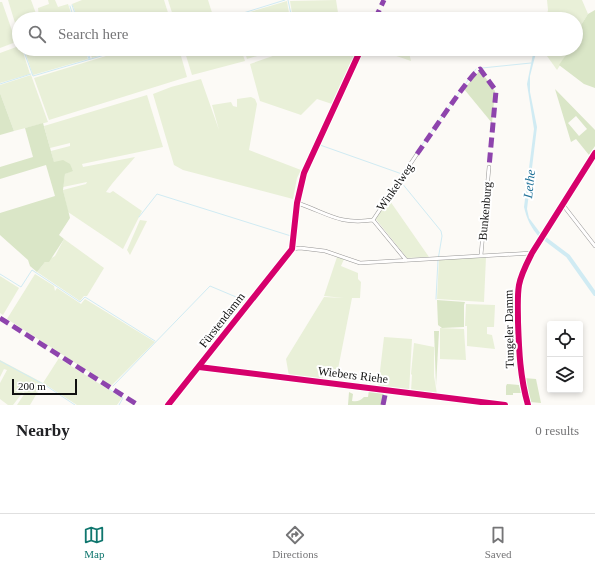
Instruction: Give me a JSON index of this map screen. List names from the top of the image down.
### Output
{
  "streets": {
    "street": [
      "Winkelweg",
      "Bunkenburg",
      "Fürstendamm",
      "Tungeler Damm",
      "Wiebers Riehe"
    ]
  },
  "crossings": [
    ["Winkelweg", "Fürstendamm"],
    ["Bunkenburg", "Fürstendamm"],
    ["Fürstendamm", "Tungeler Damm"],
    ["Fürstendamm", "Wiebers Riehe"]
  ],
  "water": ["Lethe"],
  "scale_bar": "200 m",
  "page": {
    "search": "Search here",
    "scale": "200 m",
    "heading": ["Nearby", "0 results"],
    "nav": ["Map", "Directions", "Saved"]
  }
}
